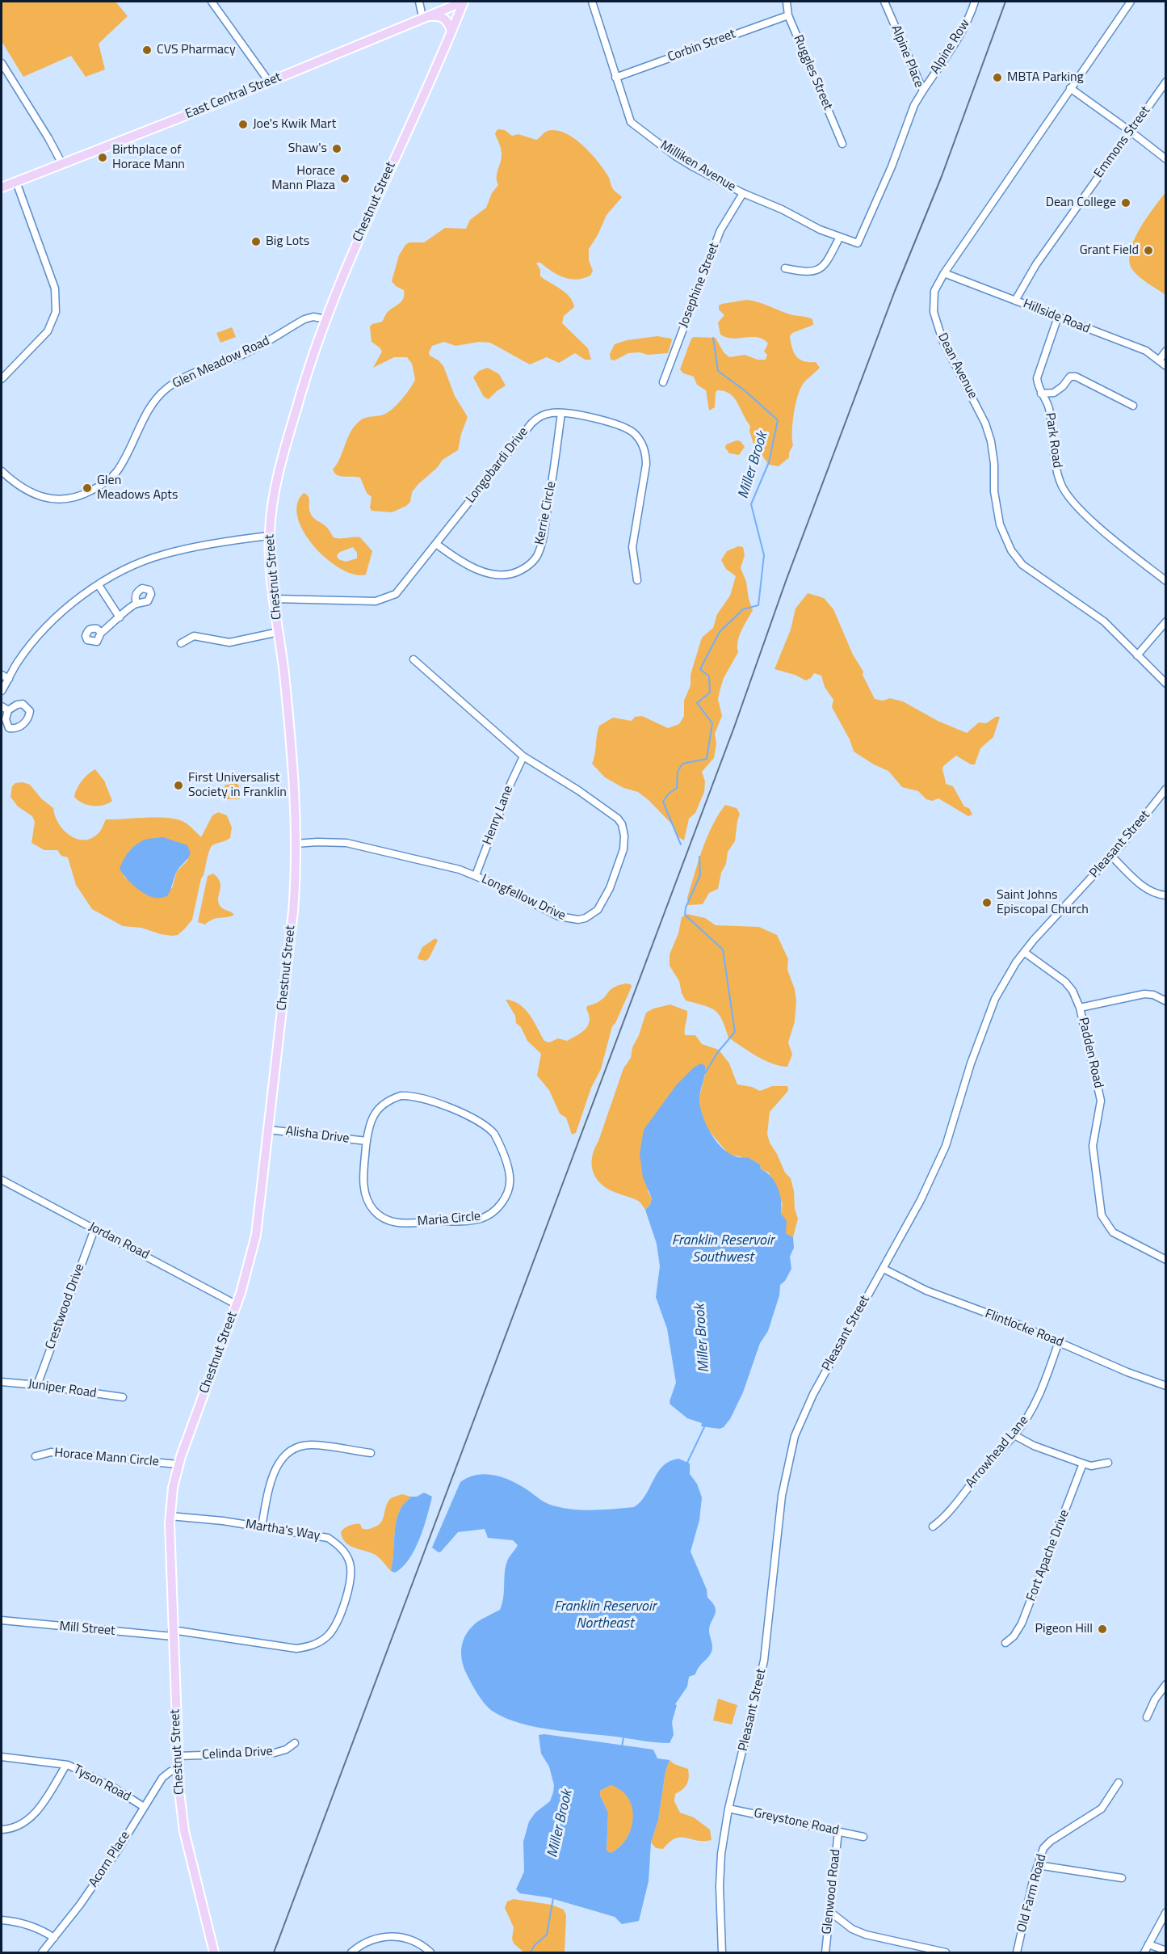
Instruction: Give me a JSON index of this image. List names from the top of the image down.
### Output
{
  "streets": {
    "main road": ["East Central Street", "Chestnut Street"],
    "street": [
      "Corbin Street",
      "Alpine Row",
      "Alpine Place",
      "Ruggles Street",
      "Emmons Street",
      "Milliken Avenue",
      "Josephine Street",
      "Hillside Road",
      "Glen Meadow Road",
      "Dean Avenue",
      "Park Road",
      "Longobardi Drive",
      "Kerrie Circle",
      "Henry Lane",
      "Pleasant Street",
      "Longfellow Drive",
      "Padden Road",
      "Alisha Drive",
      "Maria Circle",
      "Jordan Road",
      "Crestwood Drive",
      "Flintlocke Road",
      "Juniper Road",
      "Arrowhead Lane",
      "Horace Mann Circle",
      "Martha's Way",
      "Fort Apache Drive",
      "Mill Street",
      "Celinda Drive",
      "Tyson Road",
      "Greystone Road",
      "Acorn Place",
      "Glenwood Road",
      "Old Farm Road"
    ]
  },
  "crossings": [
    ["Corbin Street", "Ruggles Street"],
    ["Corbin Street", "Milliken Avenue"],
    ["Alpine Row", "Alpine Place"],
    ["Alpine Place", "Milliken Avenue"],
    ["East Central Street", "Chestnut Street"],
    ["Emmons Street", "Hillside Road"],
    ["Milliken Avenue", "Josephine Street"],
    ["Chestnut Street", "Glen Meadow Road"],
    ["Chestnut Street", "Longobardi Drive"],
    ["Chestnut Street", "Longfellow Drive"],
    ["Chestnut Street", "Alisha Drive"],
    ["Chestnut Street", "Jordan Road"],
    ["Chestnut Street", "Horace Mann Circle"],
    ["Chestnut Street", "Martha's Way"],
    ["Chestnut Street", "Mill Street"],
    ["Chestnut Street", "Celinda Drive"],
    ["Chestnut Street", "Acorn Place"],
    ["Hillside Road", "Dean Avenue"],
    ["Hillside Road", "Park Road"],
    ["Longobardi Drive", "Kerrie Circle"],
    ["Henry Lane", "Longfellow Drive"],
    ["Pleasant Street", "Padden Road"],
    ["Pleasant Street", "Flintlocke Road"],
    ["Pleasant Street", "Greystone Road"],
    ["Alisha Drive", "Maria Circle"],
    ["Jordan Road", "Crestwood Drive"],
    ["Crestwood Drive", "Juniper Road"],
    ["Flintlocke Road", "Arrowhead Lane"],
    ["Martha's Way", "Mill Street"],
    ["Tyson Road", "Acorn Place"],
    ["Greystone Road", "Glenwood Road"]
  ],
  "water": ["Miller Brook", "Franklin Reservoir Southwest", "Franklin Reservoir Northeast"],
  "places": [
    "CVS Pharmacy",
    "MBTA Parking",
    "Joe's Kwik Mart",
    "Shaw's",
    "Birthplace of Horace Mann",
    "Horace Mann Plaza",
    "Dean College",
    "Big Lots",
    "Grant Field",
    "Glen Meadows Apts",
    "First Universalist Society in Franklin",
    "Saint Johns Episcopal Church",
    "Pigeon Hill"
  ]
}
